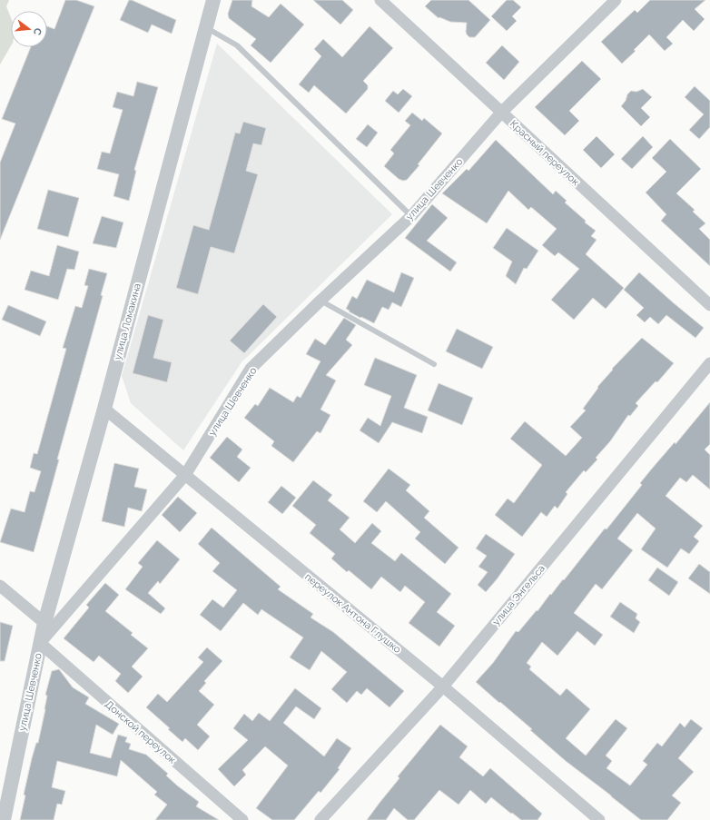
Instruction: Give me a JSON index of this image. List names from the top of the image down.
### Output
{
  "streets": {
    "street": [
      "Красный переулок",
      "улица Шевченко",
      "улица Ломакина",
      "улица Энгельса",
      "переулок Антона Глушко",
      "Донской переулок"
    ]
  },
  "crossings": [
    ["Красный переулок", "улица Шевченко"],
    ["улица Шевченко", "улица Ломакина"],
    ["улица Шевченко", "переулок Антона Глушко"],
    ["улица Шевченко", "Донской переулок"],
    ["улица Ломакина", "переулок Антона Глушко"],
    ["улица Ломакина", "Донской переулок"],
    ["улица Энгельса", "переулок Антона Глушко"]
  ],
  "north": "right"
}
